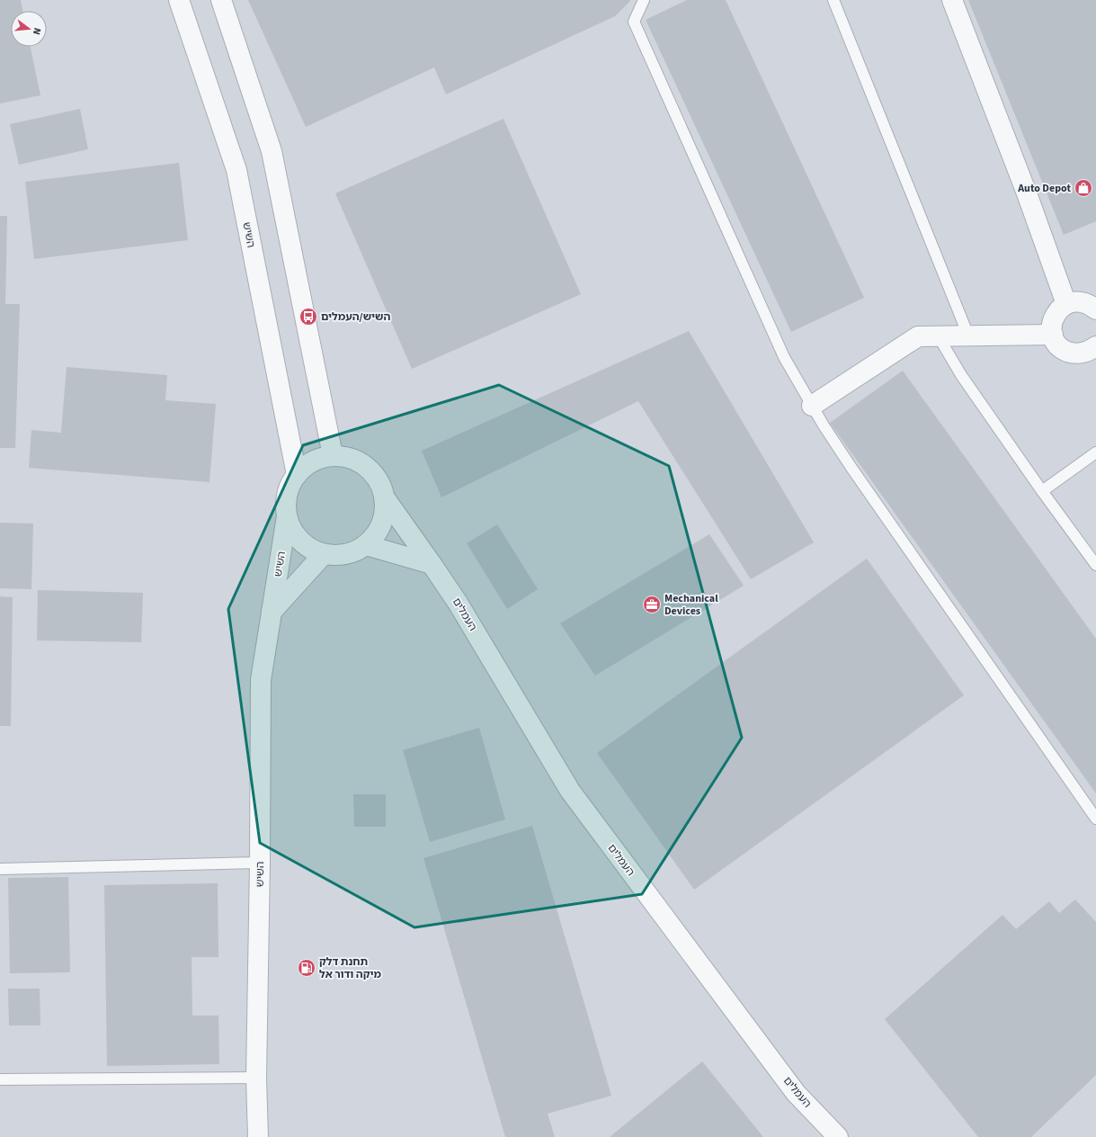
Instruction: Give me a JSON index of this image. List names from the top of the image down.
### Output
{
  "streets": {
    "street": ["השיש", "העמלים"]
  },
  "crossings": [
    ["השיש", "העמלים"]
  ],
  "places": {
    "shop": ["Auto Depot"],
    "bus stop": ["השיש/העמלים"],
    "office": ["Mechanical Devices"],
    "fuel station": ["תחנת דלק מיקה ודור אל"]
  },
  "north": "right"
}
